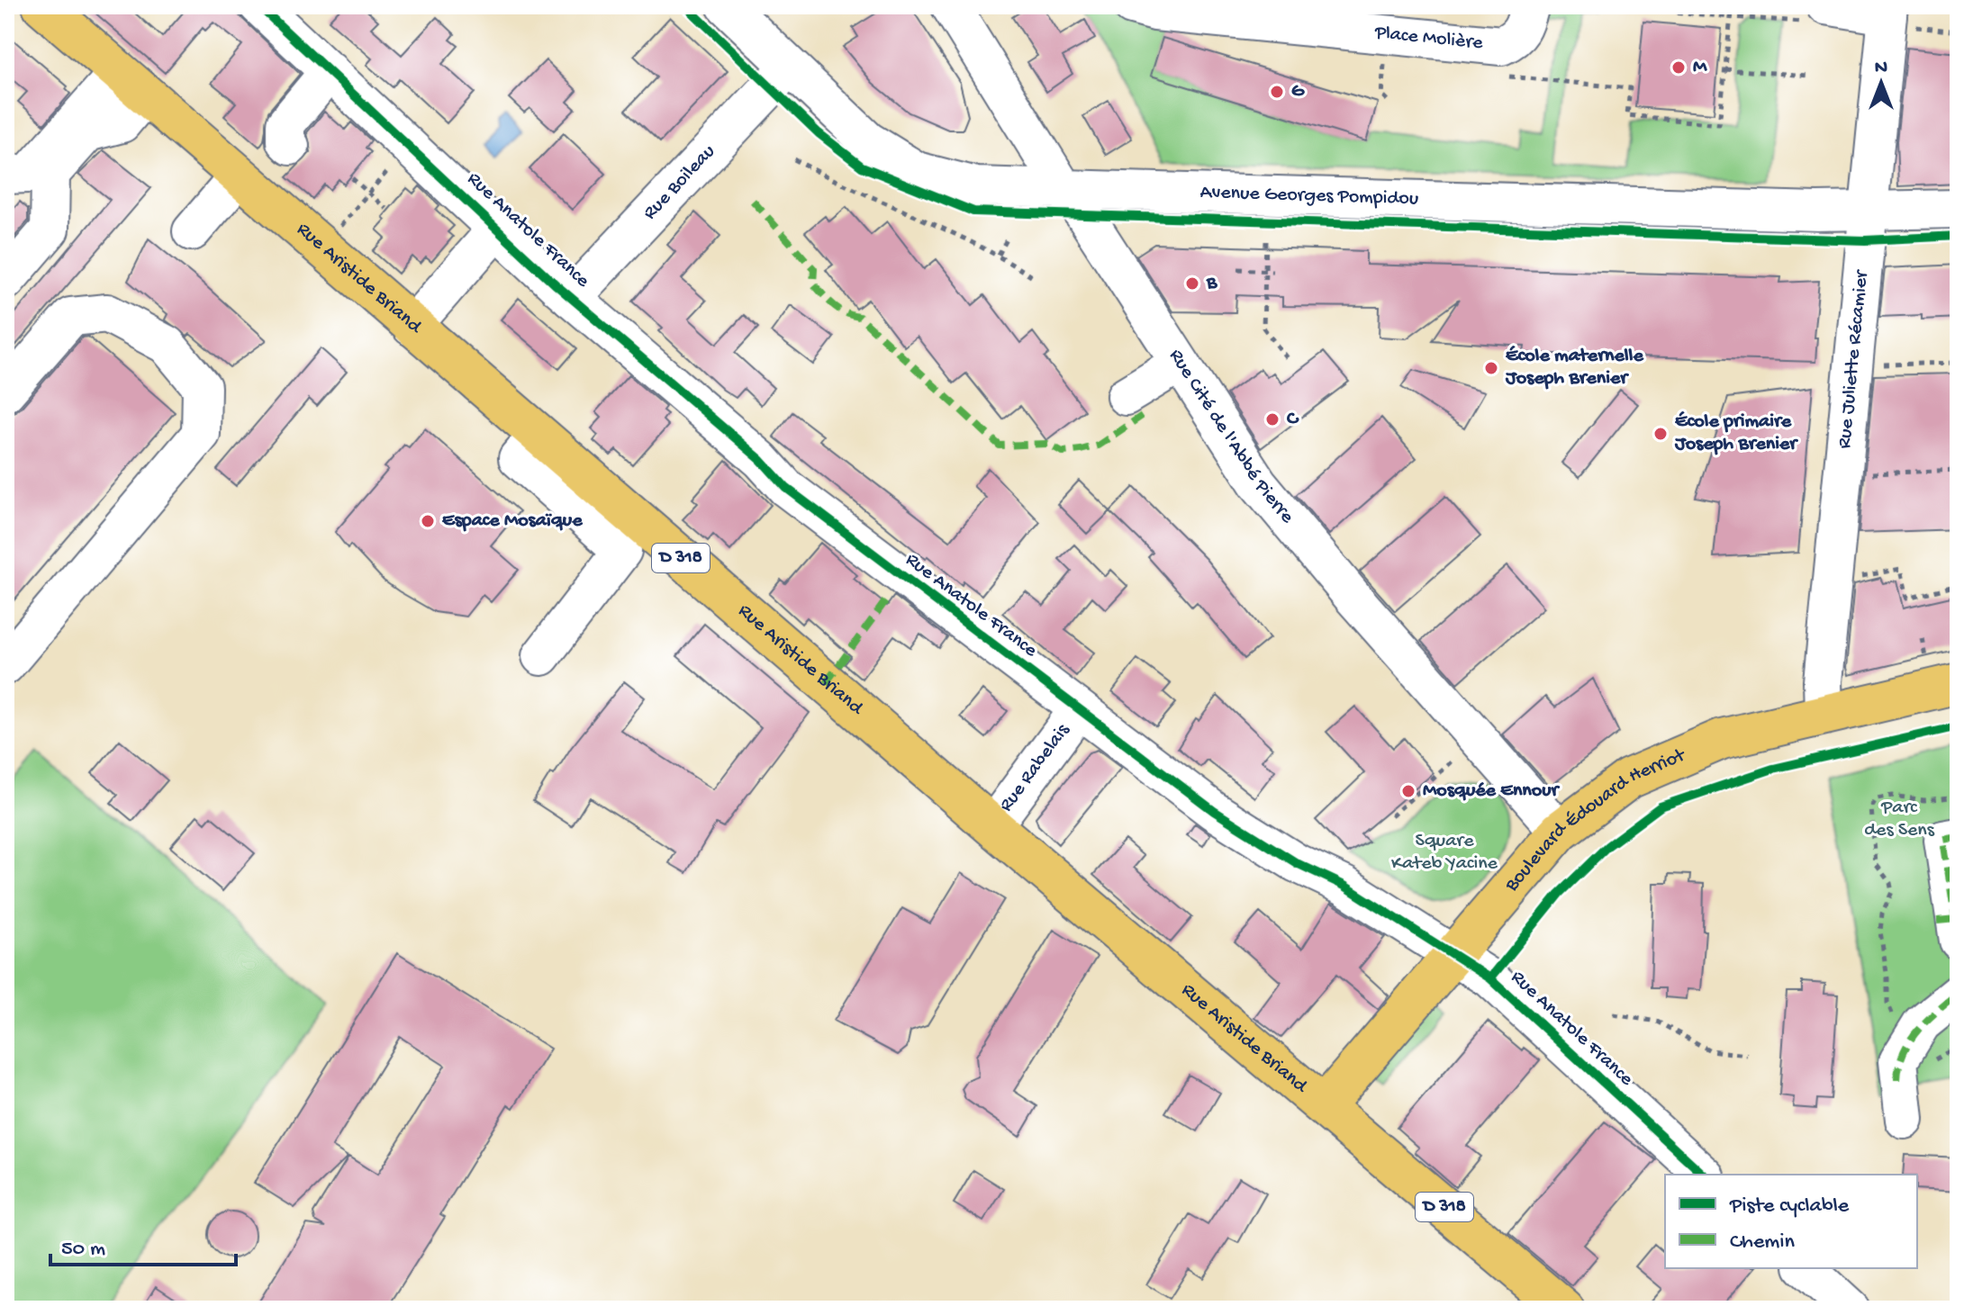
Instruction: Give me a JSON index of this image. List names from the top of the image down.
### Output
{
  "streets": {
    "main road": ["Rue Aristide Briand", "D 318", "Boulevard Édouard Herriot"],
    "street": [
      "Place Molière",
      "Rue Boileau",
      "Avenue Georges Pompidou",
      "Rue Anatole France",
      "Rue Juliette Récamier",
      "Rue Cité de l'Abbé Pierre",
      "Rue Rabelais"
    ]
  },
  "crossings": [
    ["Rue Boileau", "Avenue Georges Pompidou"],
    ["Rue Boileau", "Rue Anatole France"],
    ["Avenue Georges Pompidou", "Rue Juliette Récamier"],
    ["Avenue Georges Pompidou", "Rue Cité de l'Abbé Pierre"],
    ["Rue Anatole France", "Rue Rabelais"],
    ["Rue Anatole France", "Boulevard Édouard Herriot"],
    ["Rue Aristide Briand", "Rue Rabelais"],
    ["Rue Aristide Briand", "Boulevard Édouard Herriot"],
    ["Rue Juliette Récamier", "Boulevard Édouard Herriot"],
    ["Rue Cité de l'Abbé Pierre", "Boulevard Édouard Herriot"]
  ],
  "parks": ["Parc des Sens", "Square Kateb Yacine"],
  "places": [
    "M",
    "G",
    "B",
    "École maternelle Joseph Brenier",
    "C",
    "École primaire Joseph Brenier",
    "Espace Mosaïque",
    "Mosquée Ennour"
  ],
  "legend": ["Piste cyclable", "Chemin"],
  "scale_bar": "50 m",
  "north": "top"
}
